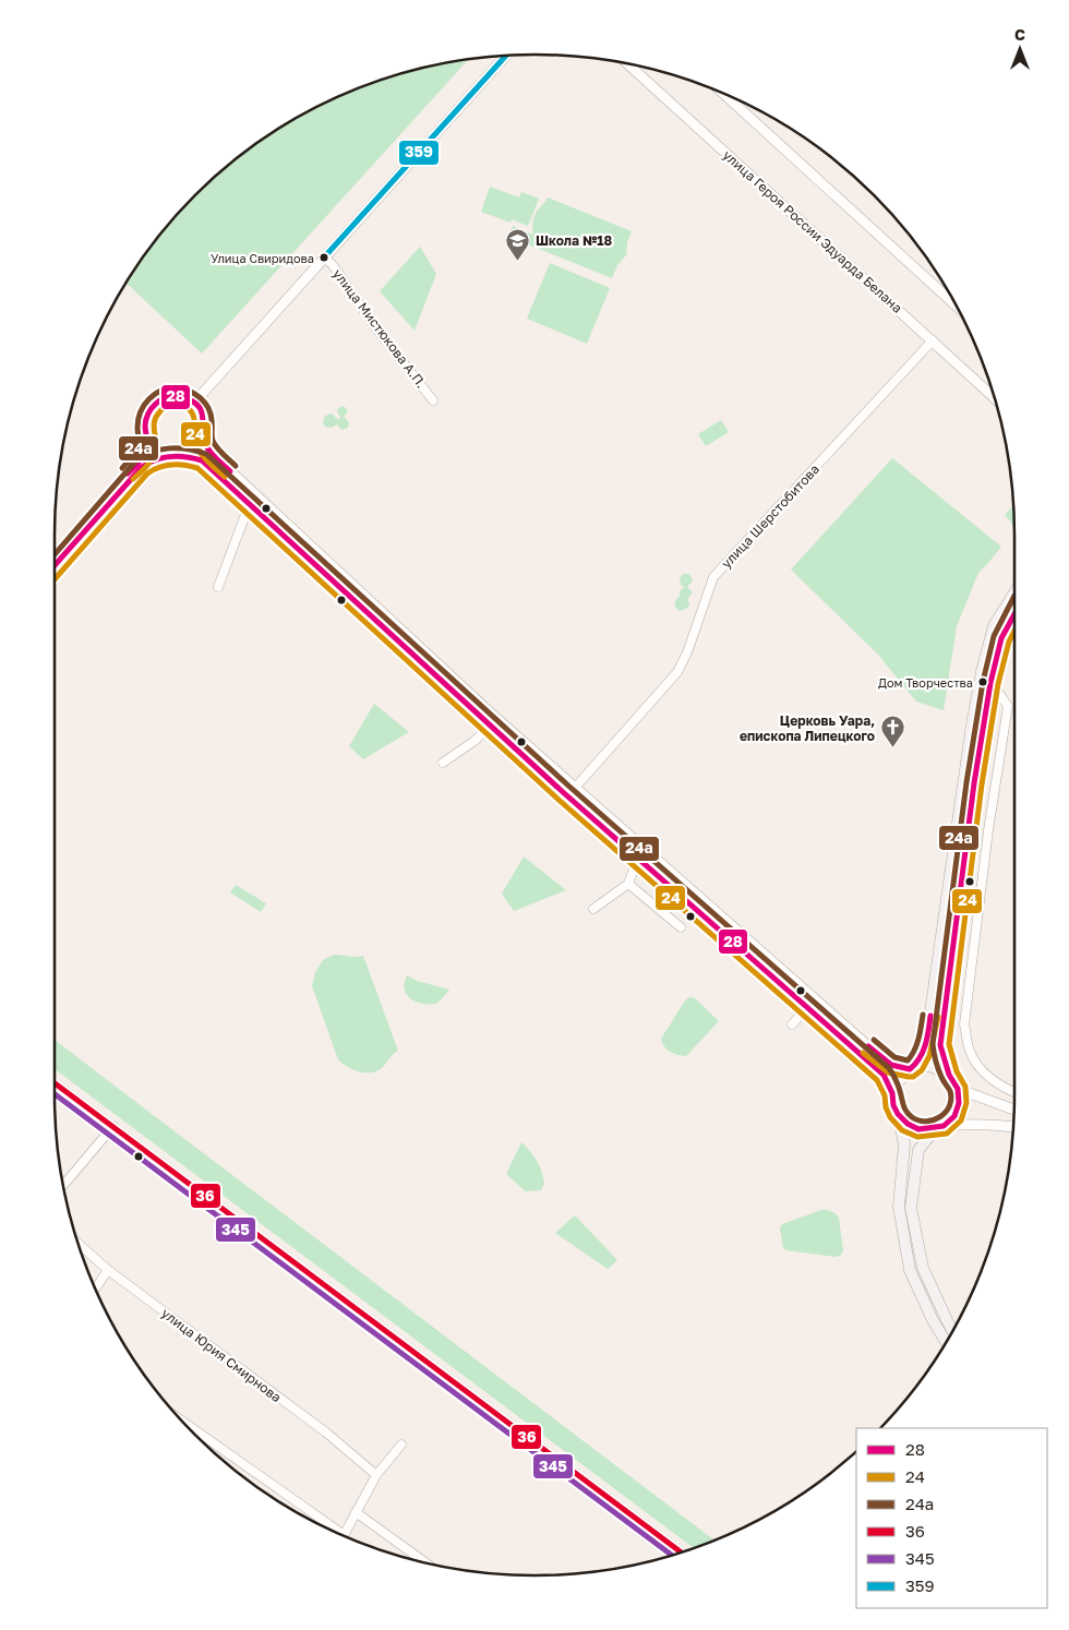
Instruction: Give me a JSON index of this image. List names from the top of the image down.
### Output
{
  "streets": {
    "street": [
      "улица Героя России Эдуарда Белана",
      "улица Мистюкова А.П.",
      "улица Шерстобитова",
      "улица Юрия Смирнова"
    ]
  },
  "crossings": [
    ["улица Героя России Эдуарда Белана", "улица Шерстобитова"]
  ],
  "places": {
    "other": ["Улица Свиридова", "Дом Творчества"],
    "school or university": ["Школа №18"],
    "church": ["Церковь Уара, епископа Липецкого"]
  },
  "lines": [
    "transit line 359",
    "transit line 24a",
    "transit line 28",
    "transit line 24",
    "transit line 36",
    "transit line 345"
  ],
  "legend": [
    "28",
    "24",
    "24a",
    "36",
    "345",
    "359"
  ],
  "north": "top"
}
